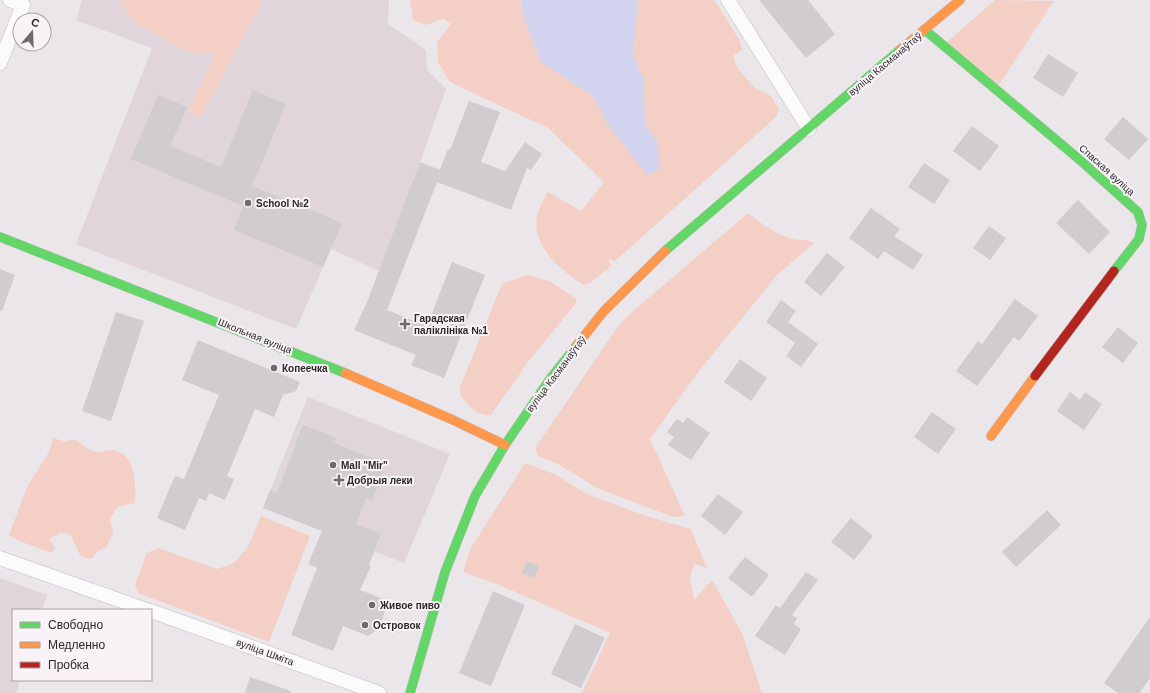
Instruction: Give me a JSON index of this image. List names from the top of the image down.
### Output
{
  "streets": {
    "street": [
      "вуліца Касманаўтаў",
      "Спаская вуліца",
      "Школьная вуліца",
      "вуліца Шміта"
    ]
  },
  "crossings": [
    ["вуліца Касманаўтаў", "Спаская вуліца"],
    ["вуліца Касманаўтаў", "Школьная вуліца"]
  ],
  "places": {
    "other": [
      "School №2",
      "Копеечка",
      "Mall \"Mir\"",
      "Живое пиво",
      "Островок"
    ],
    "health": ["Гарадская паліклініка №1", "Добрыя леки"]
  },
  "legend": ["Свободно", "Медленно", "Пробка"],
  "north": "top"
}
